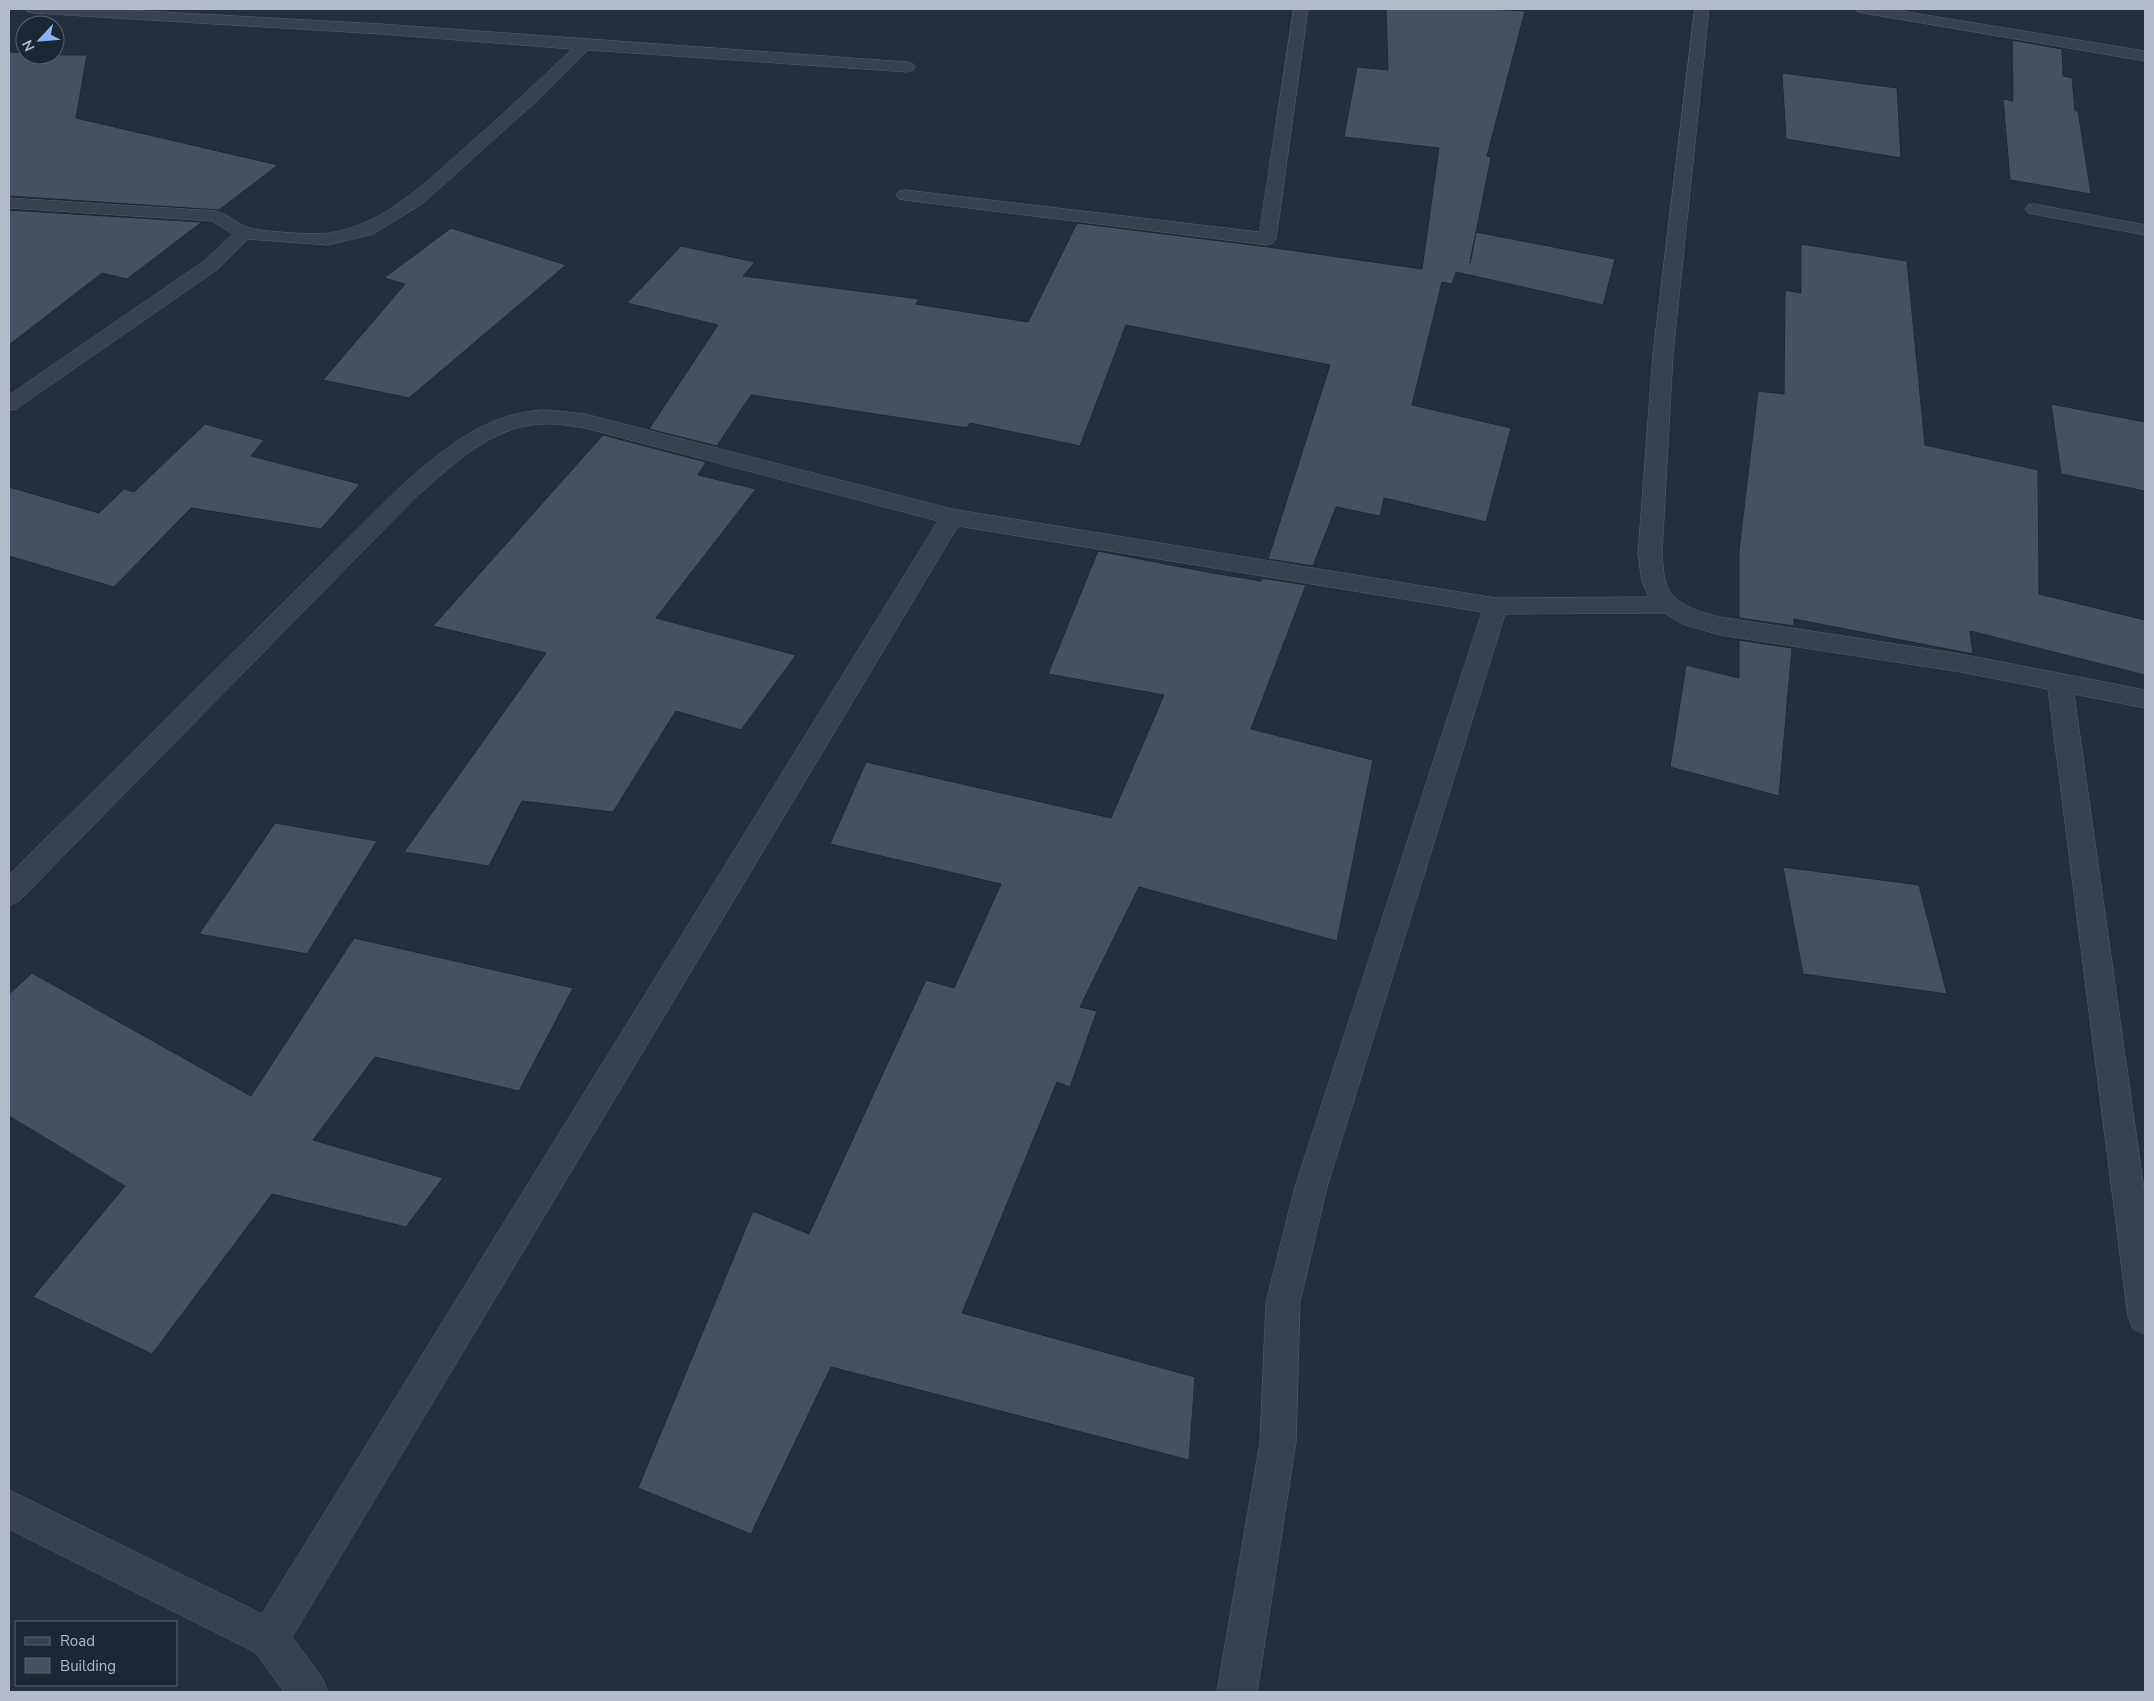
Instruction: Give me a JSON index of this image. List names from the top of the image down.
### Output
{
  "legend": ["Road", "Building"],
  "north": "bottom left"
}
